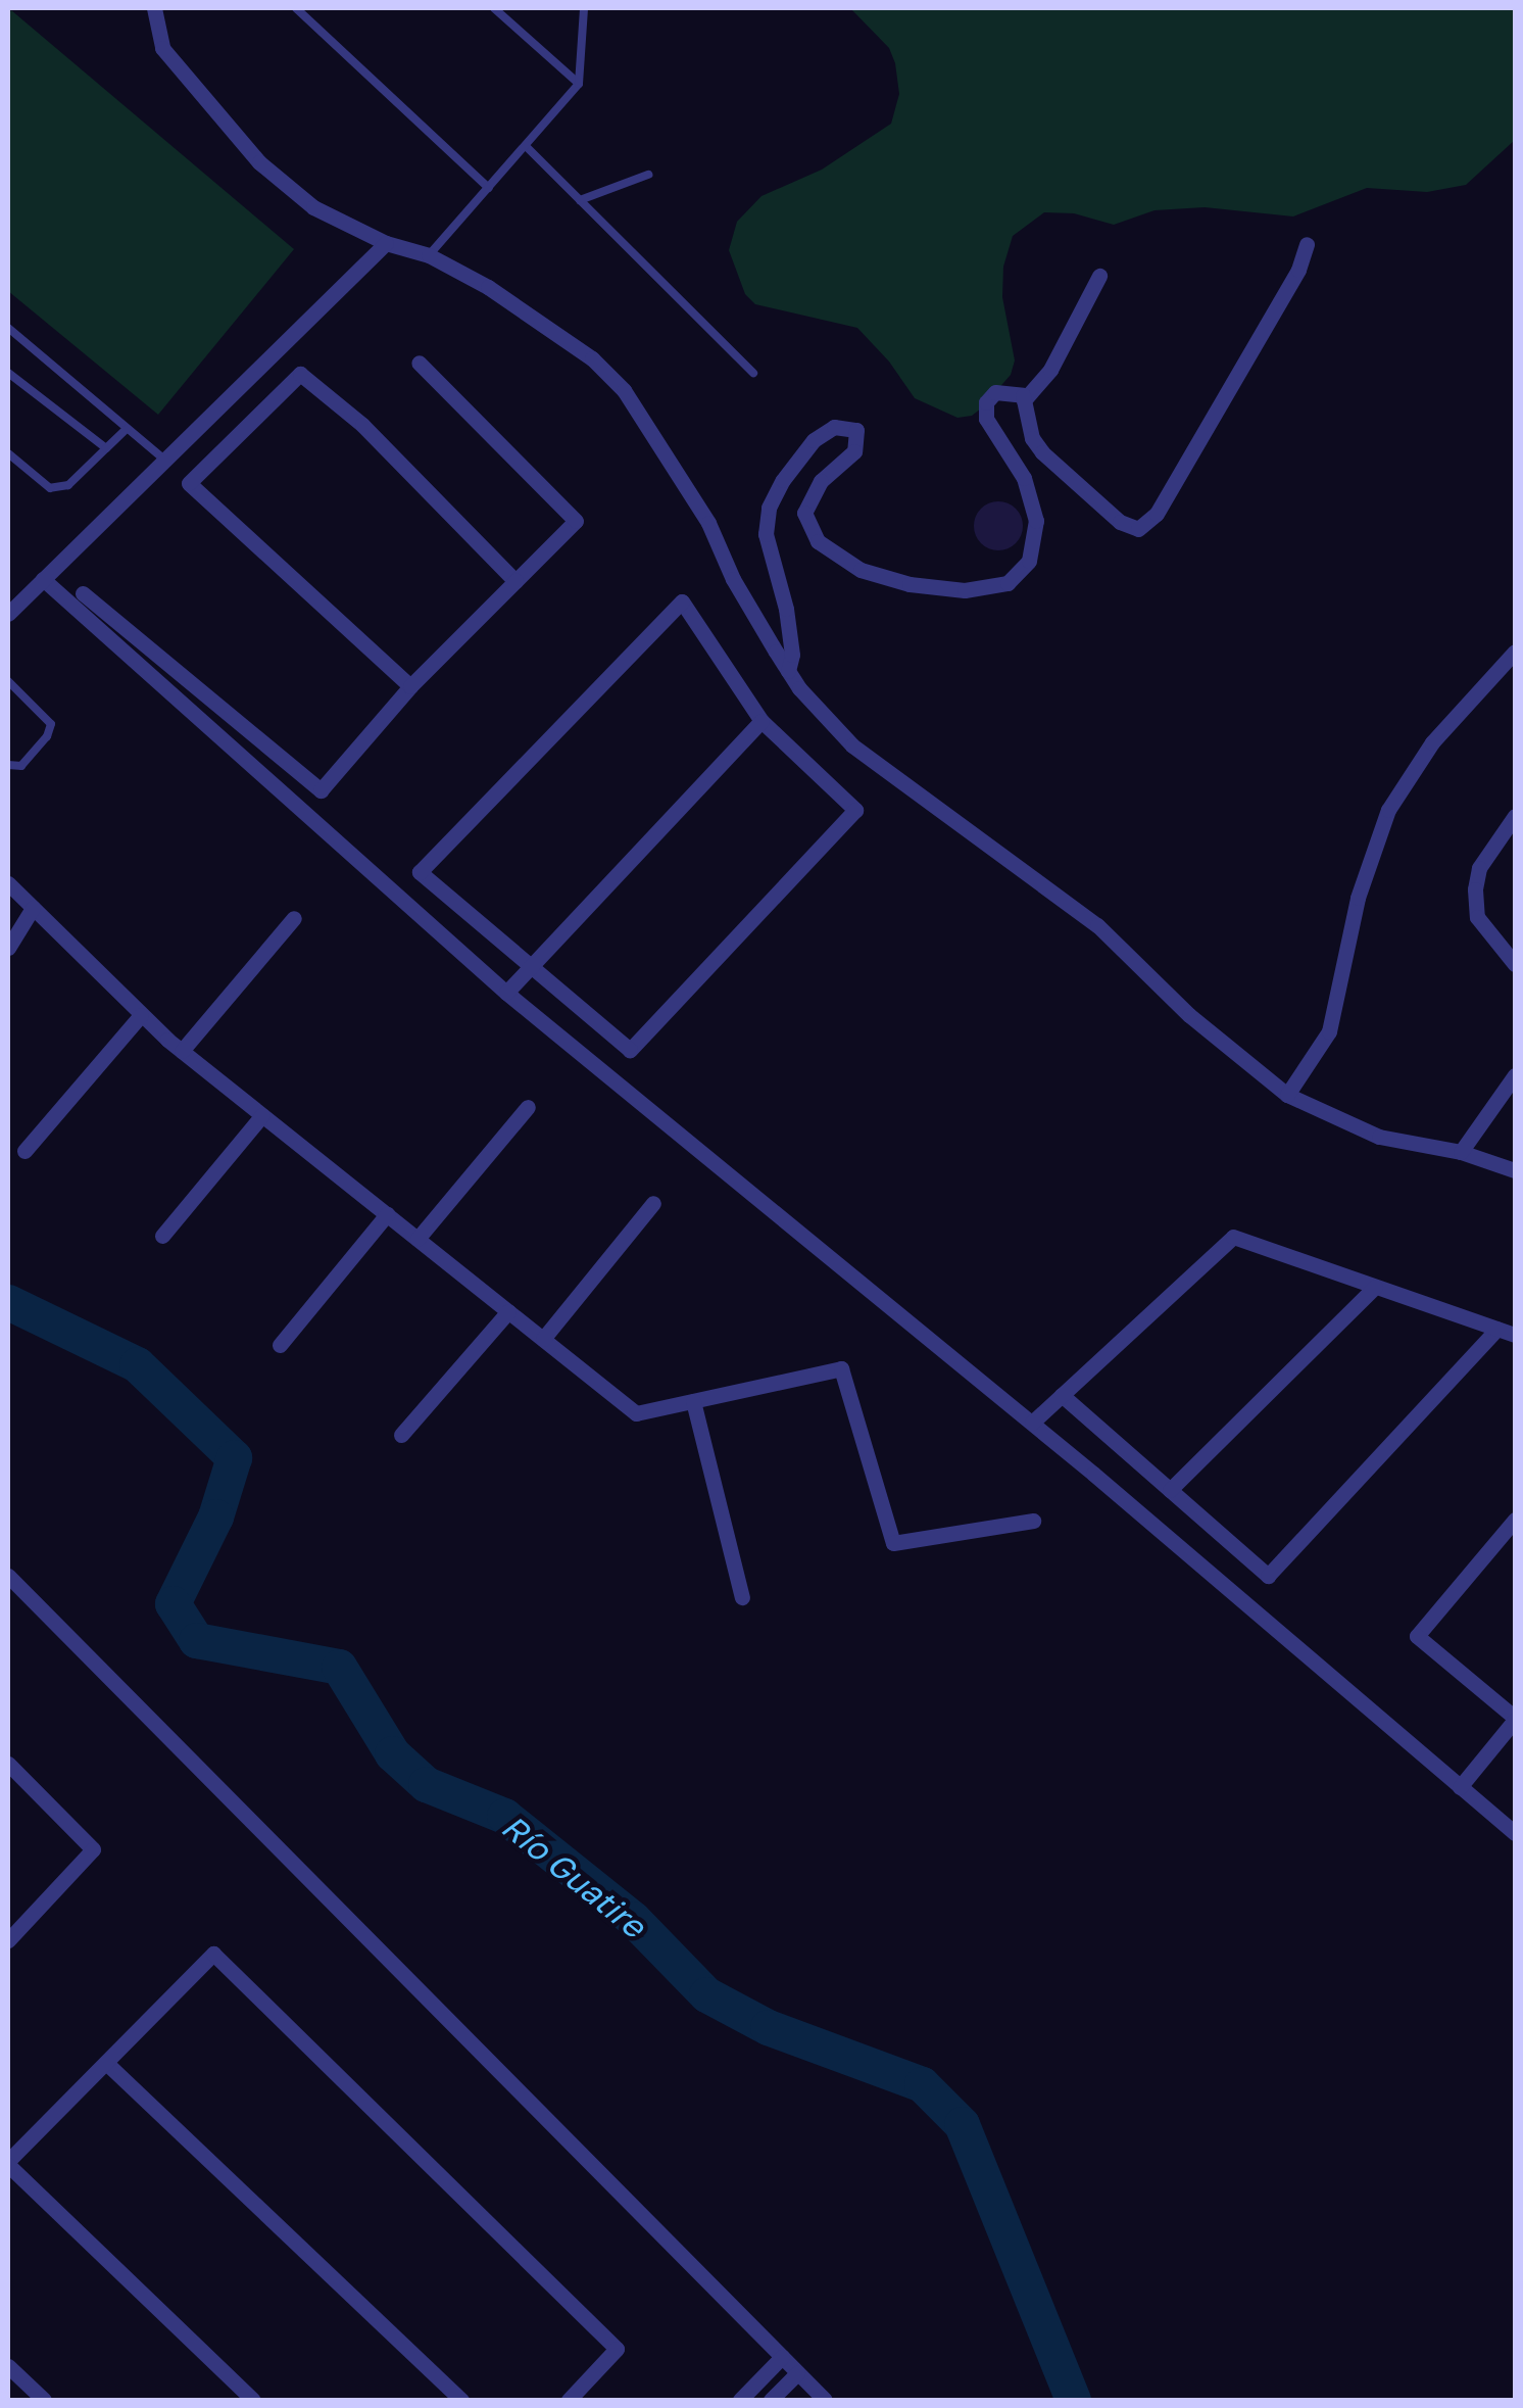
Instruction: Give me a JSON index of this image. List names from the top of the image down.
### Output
{
  "water": ["Río Guatire"]
}
